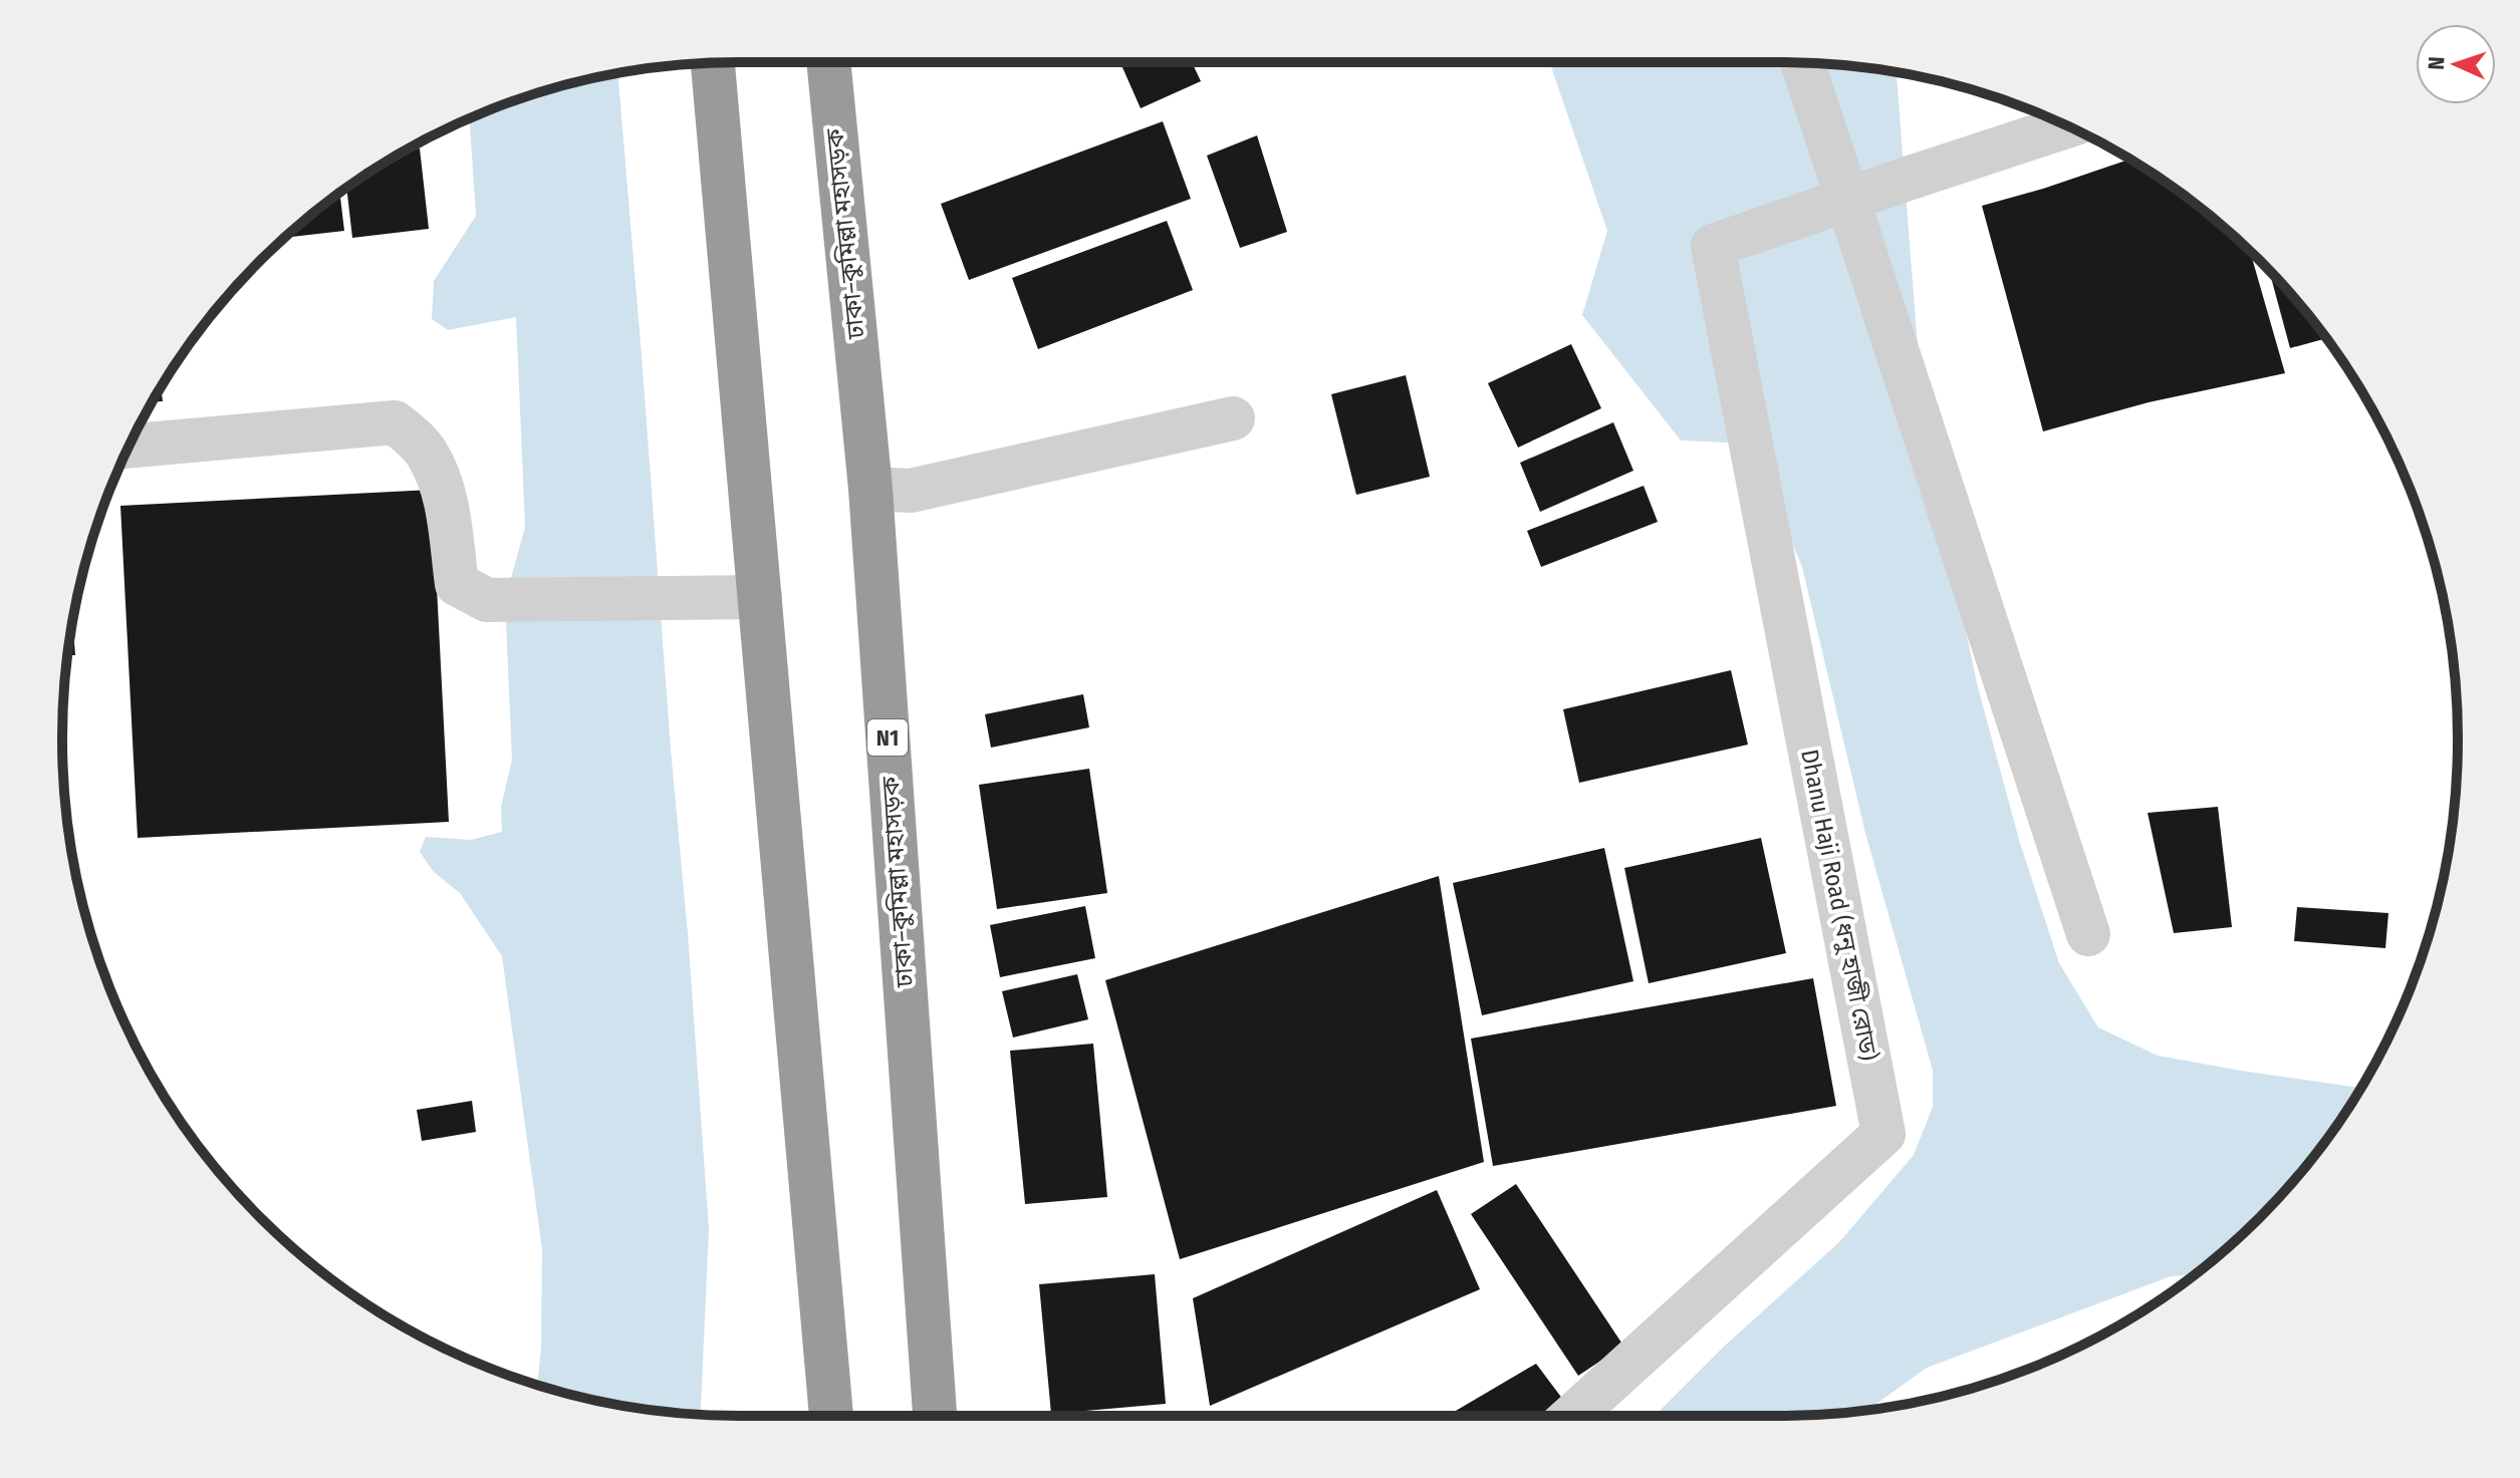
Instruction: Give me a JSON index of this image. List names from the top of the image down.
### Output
{
  "streets": {
    "highway": ["ঢাকা–কুমিল্লা মহাসড়ক", "N1"],
    "street": ["Dhanu Haji Road (ধনু হাজী রোড)"]
  },
  "north": "left"
}
